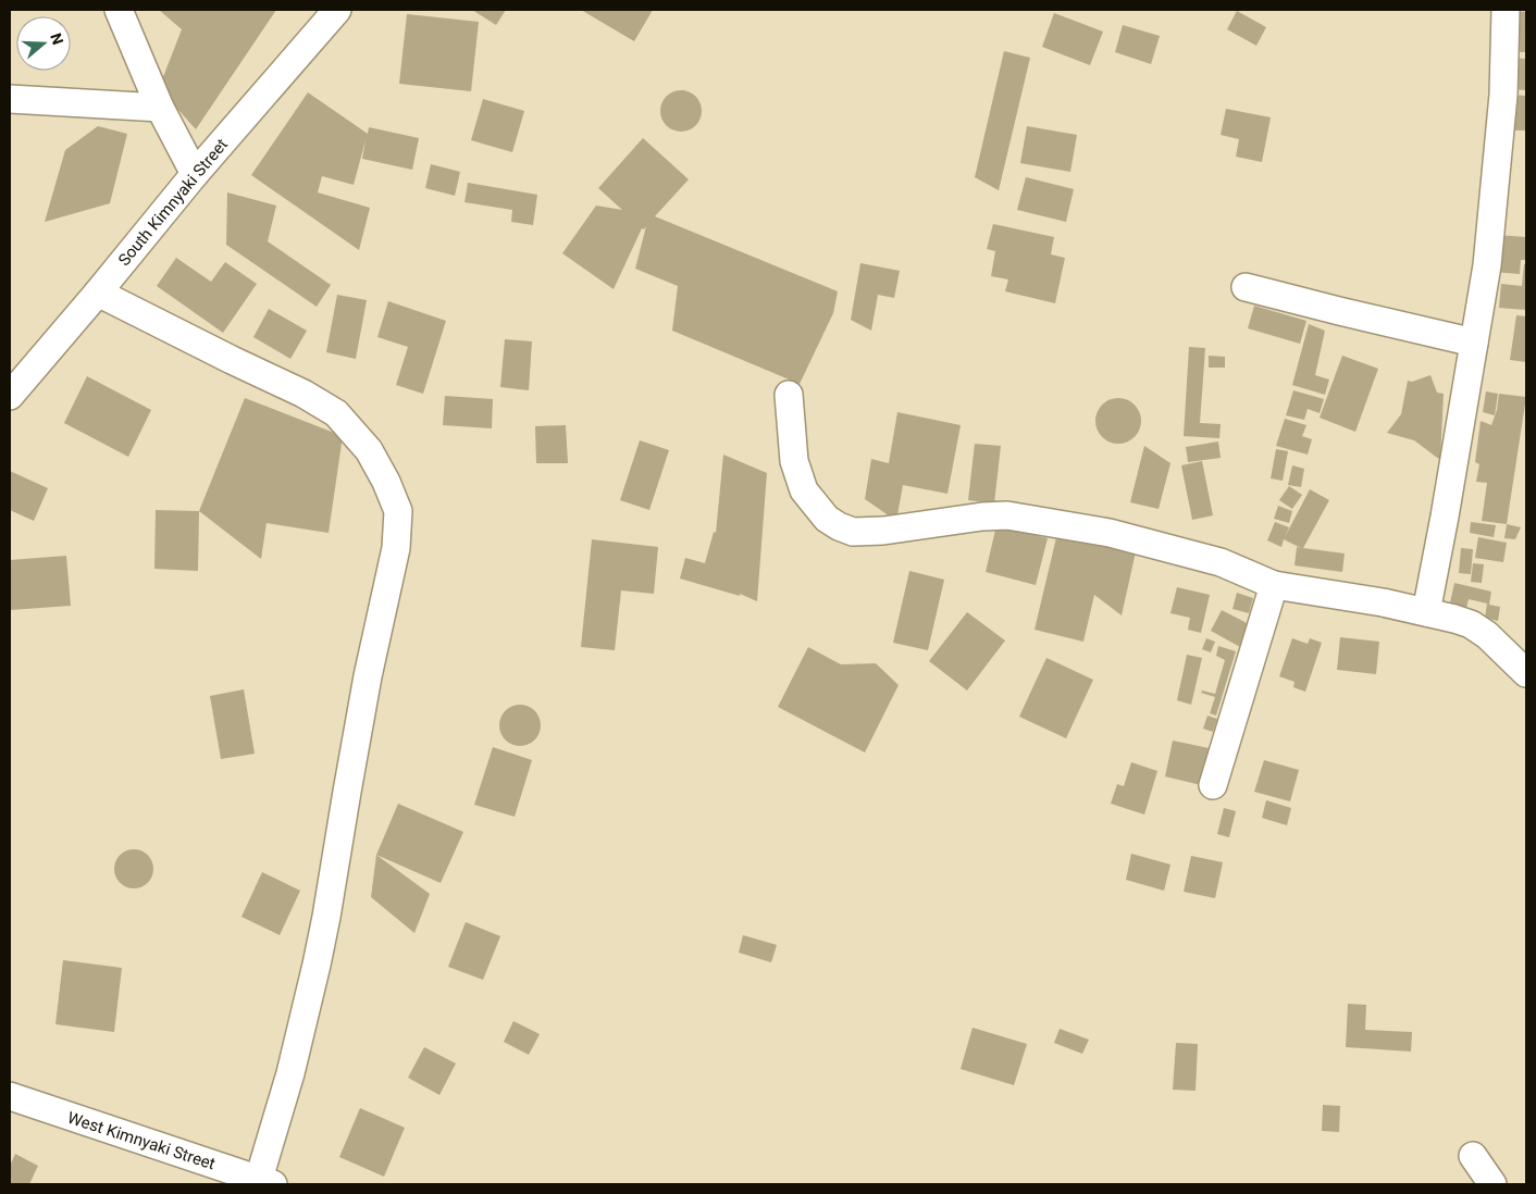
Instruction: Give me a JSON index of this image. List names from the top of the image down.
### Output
{
  "streets": {
    "street": ["South Kimnyaki Street", "West Kimnyaki Street"]
  },
  "north": "right"
}
